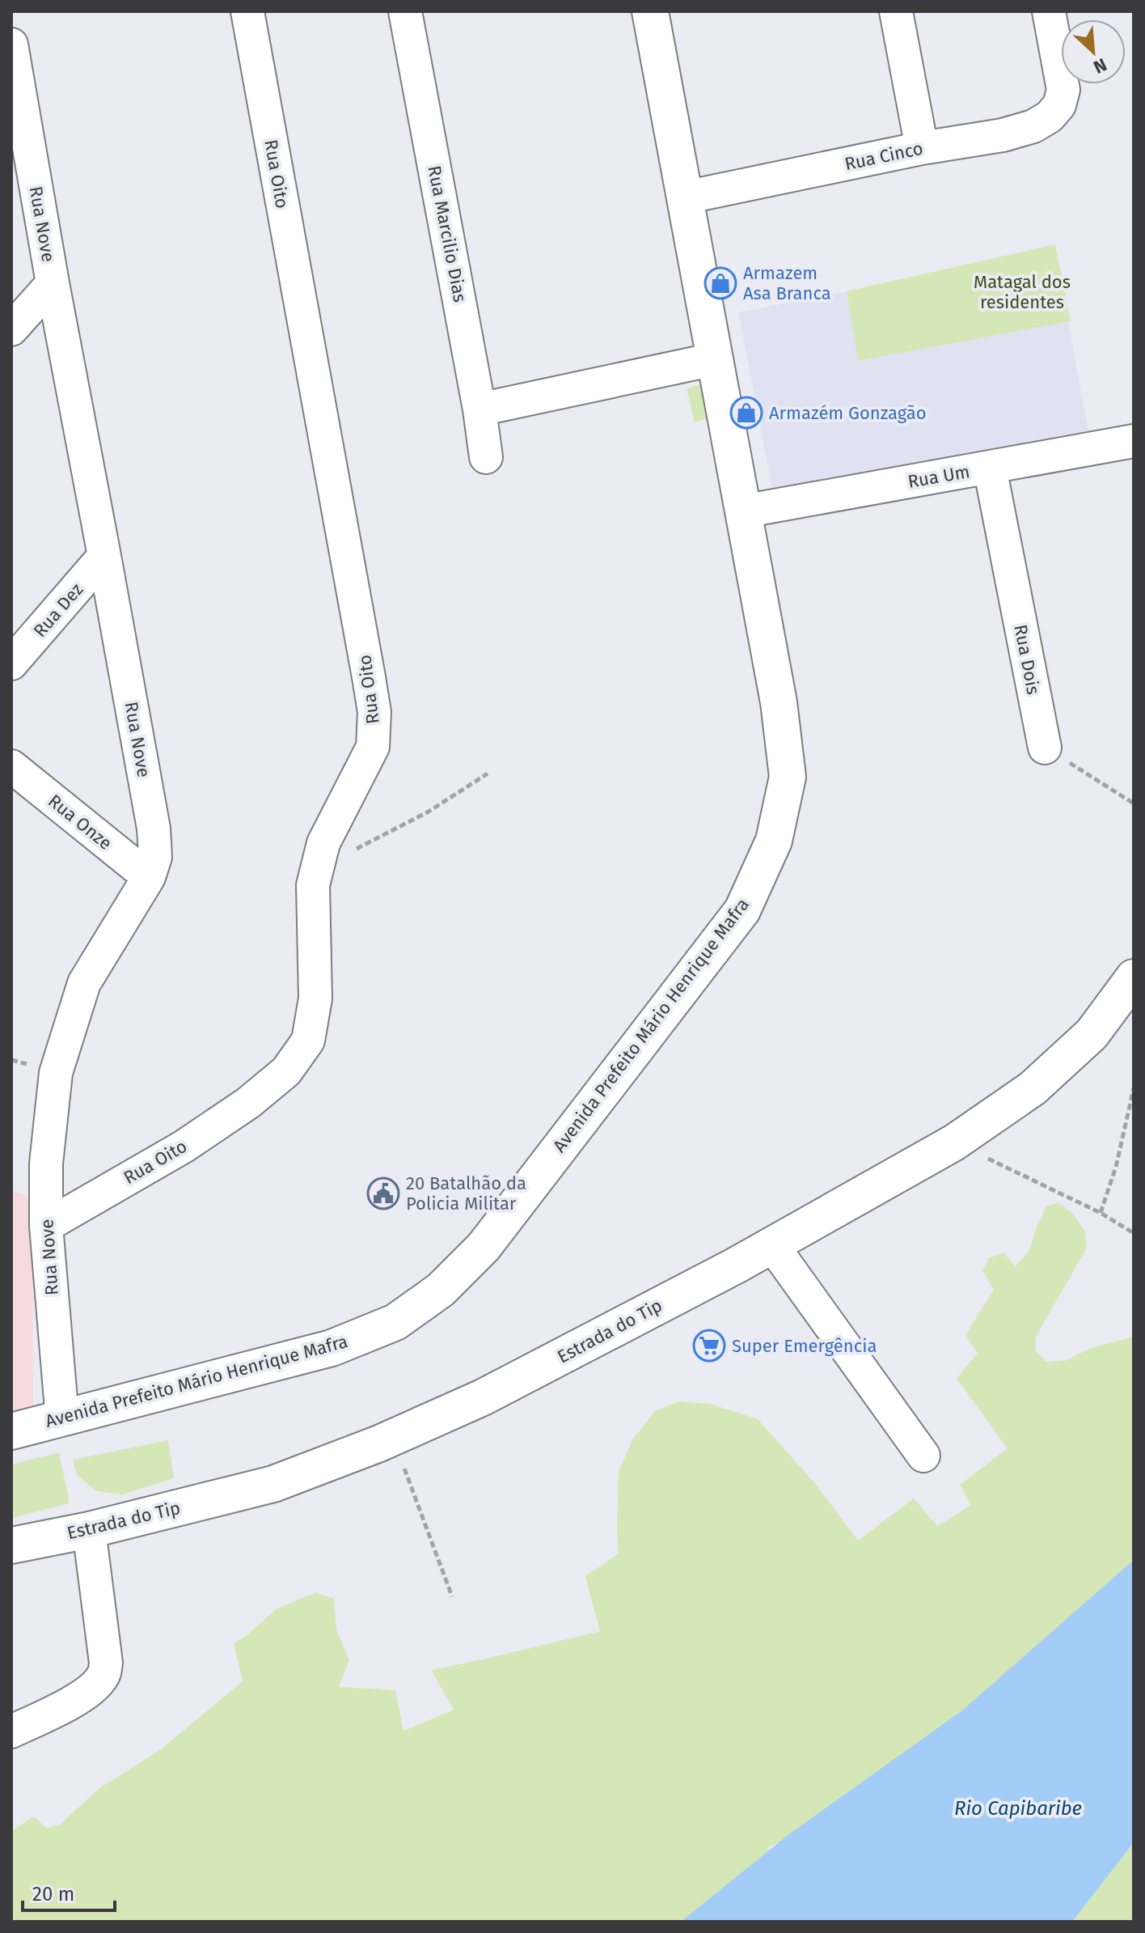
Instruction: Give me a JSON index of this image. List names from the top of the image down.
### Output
{
  "streets": {
    "street": [
      "Rua Cinco",
      "Rua Oito",
      "Rua Nove",
      "Rua Marcilio Dias",
      "Rua Um",
      "Rua Dez",
      "Rua Dois",
      "Rua Onze",
      "Avenida Prefeito Mário Henrique Mafra",
      "Estrada do Tip"
    ]
  },
  "crossings": [
    ["Rua Cinco", "Avenida Prefeito Mário Henrique Mafra"],
    ["Rua Oito", "Rua Nove"],
    ["Rua Nove", "Rua Dez"],
    ["Rua Nove", "Rua Onze"],
    ["Rua Nove", "Avenida Prefeito Mário Henrique Mafra"],
    ["Rua Um", "Rua Dois"],
    ["Rua Um", "Avenida Prefeito Mário Henrique Mafra"]
  ],
  "water": ["Rio Capibaribe"],
  "parks": ["Matagal dos residentes"],
  "places": {
    "shop": ["Armazem Asa Branca", "Armazém Gonzagão"],
    "public building": ["20 Batalhão da Policia Militar"],
    "supermarket": ["Super Emergência"]
  },
  "scale_bar": "20 m",
  "north": "bottom right"
}
